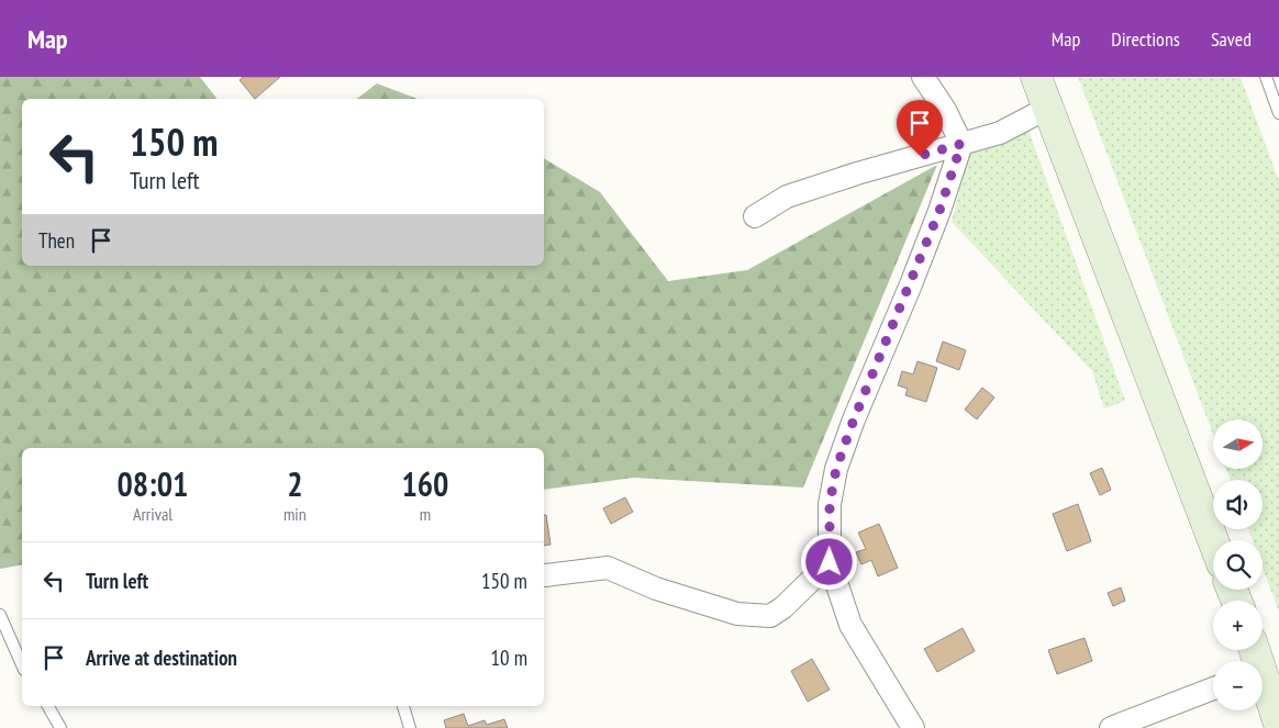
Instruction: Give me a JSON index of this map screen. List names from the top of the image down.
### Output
{
  "north": "right",
  "page": {
    "header": "Map",
    "nav": ["Map", "Directions", "Saved"],
    "turn": ["150 m", "Turn left"],
    "then": "Then",
    "map_buttons": ["+", "−"],
    "eta": [
      "08:01",
      "Arrival",
      "2",
      "min",
      "160",
      "m"
    ],
    "list": [
      {
        "name": "Turn left",
        "value": "150 m"
      },
      {
        "name": "Arrive at destination",
        "value": "10 m"
      }
    ]
  }
}
